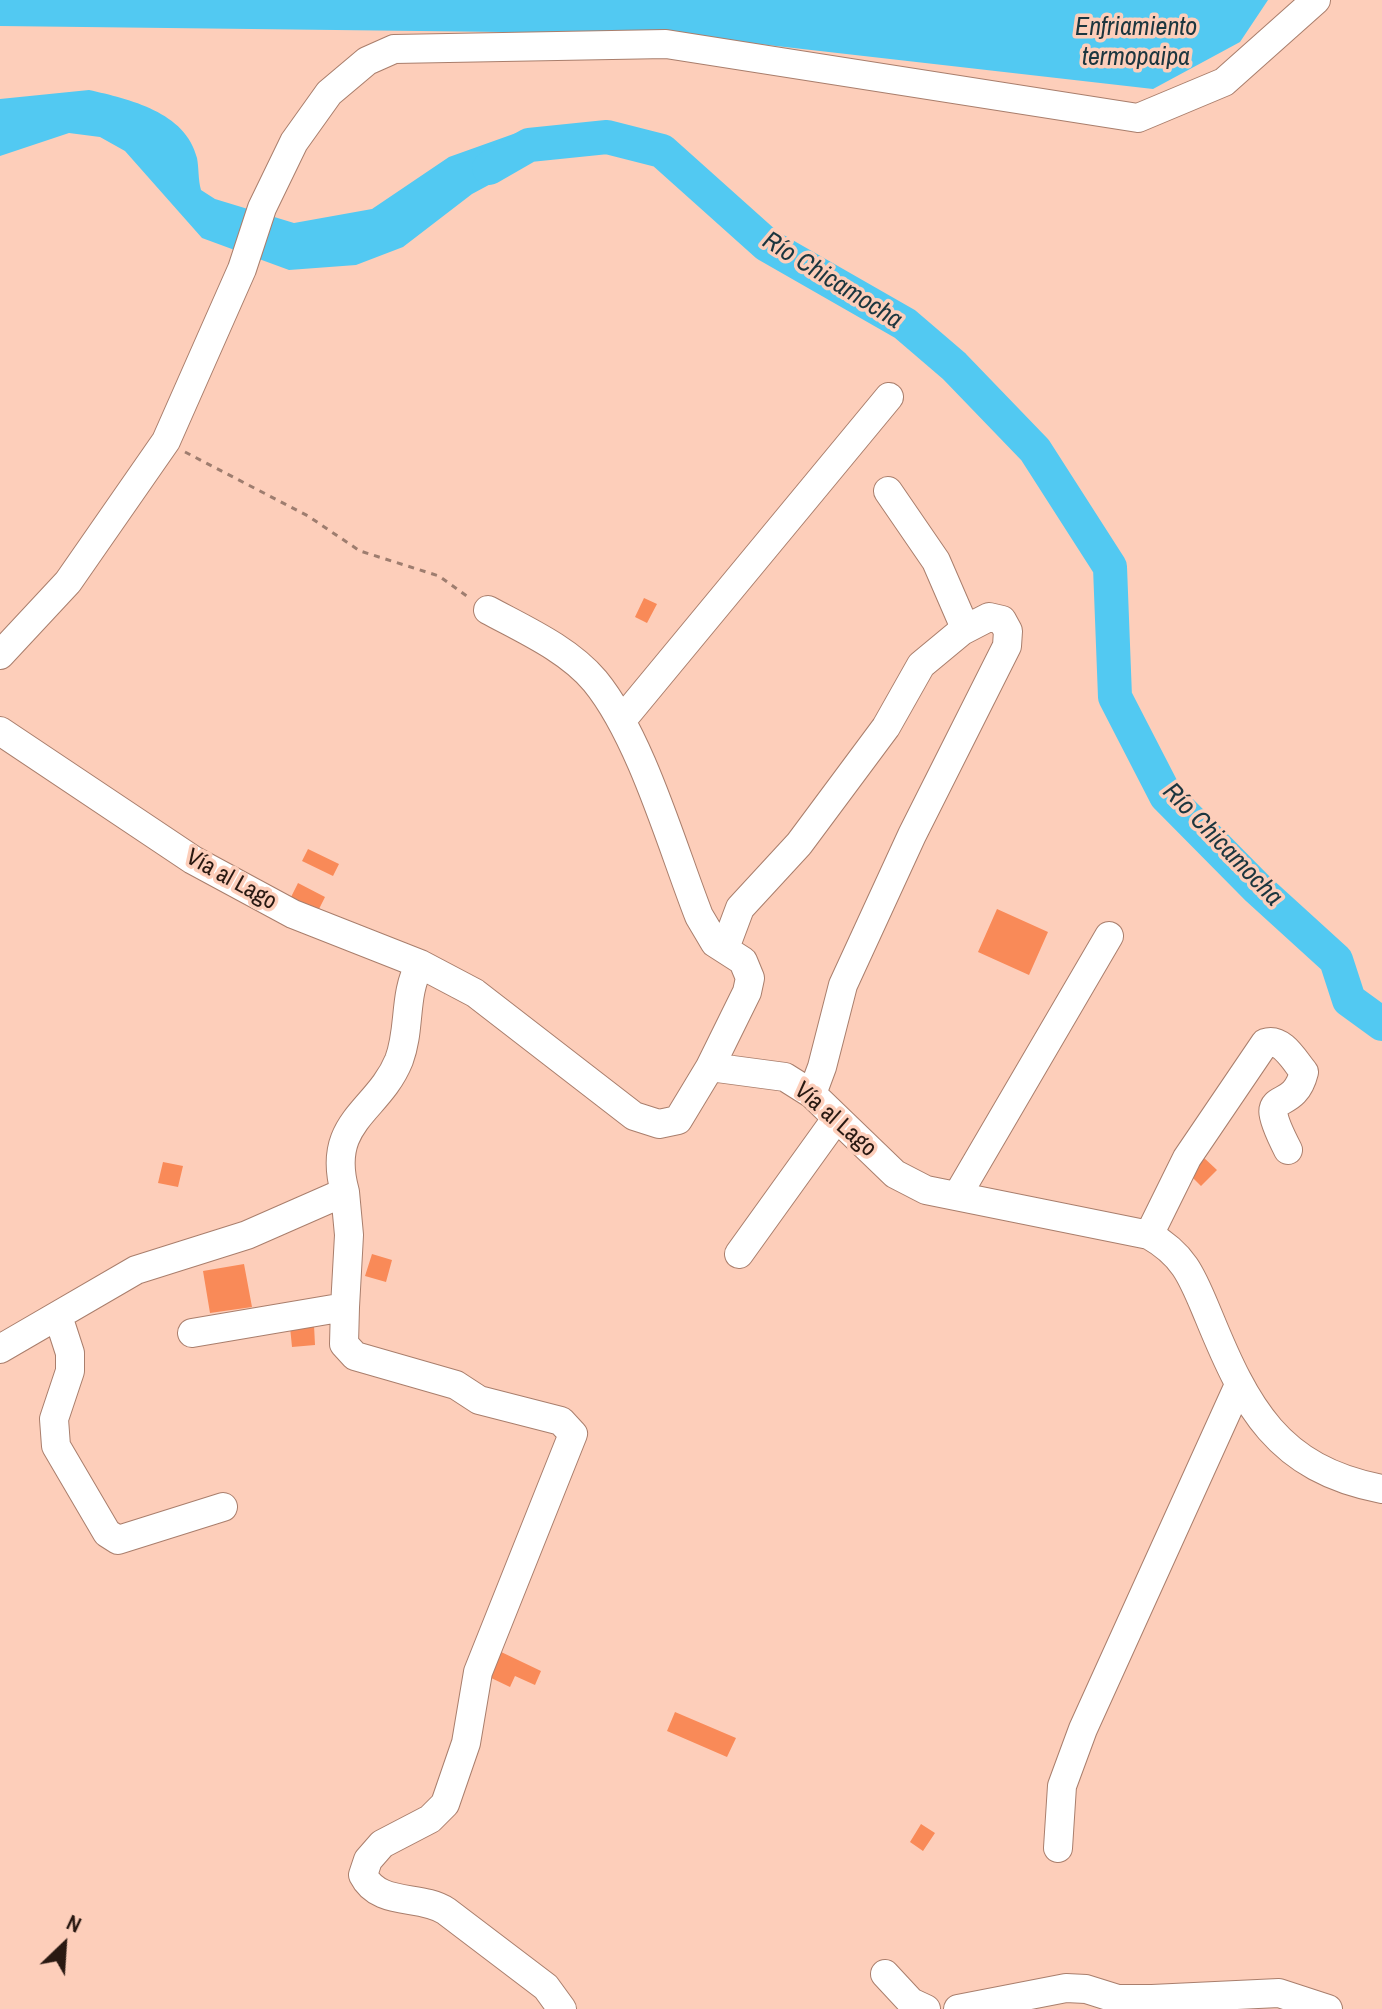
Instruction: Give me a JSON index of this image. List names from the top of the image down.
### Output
{
  "streets": {
    "street": ["Vía al Lago"]
  },
  "water": ["Enfriamiento termopaipa", "Río Chicamocha"],
  "north": "top right"
}
